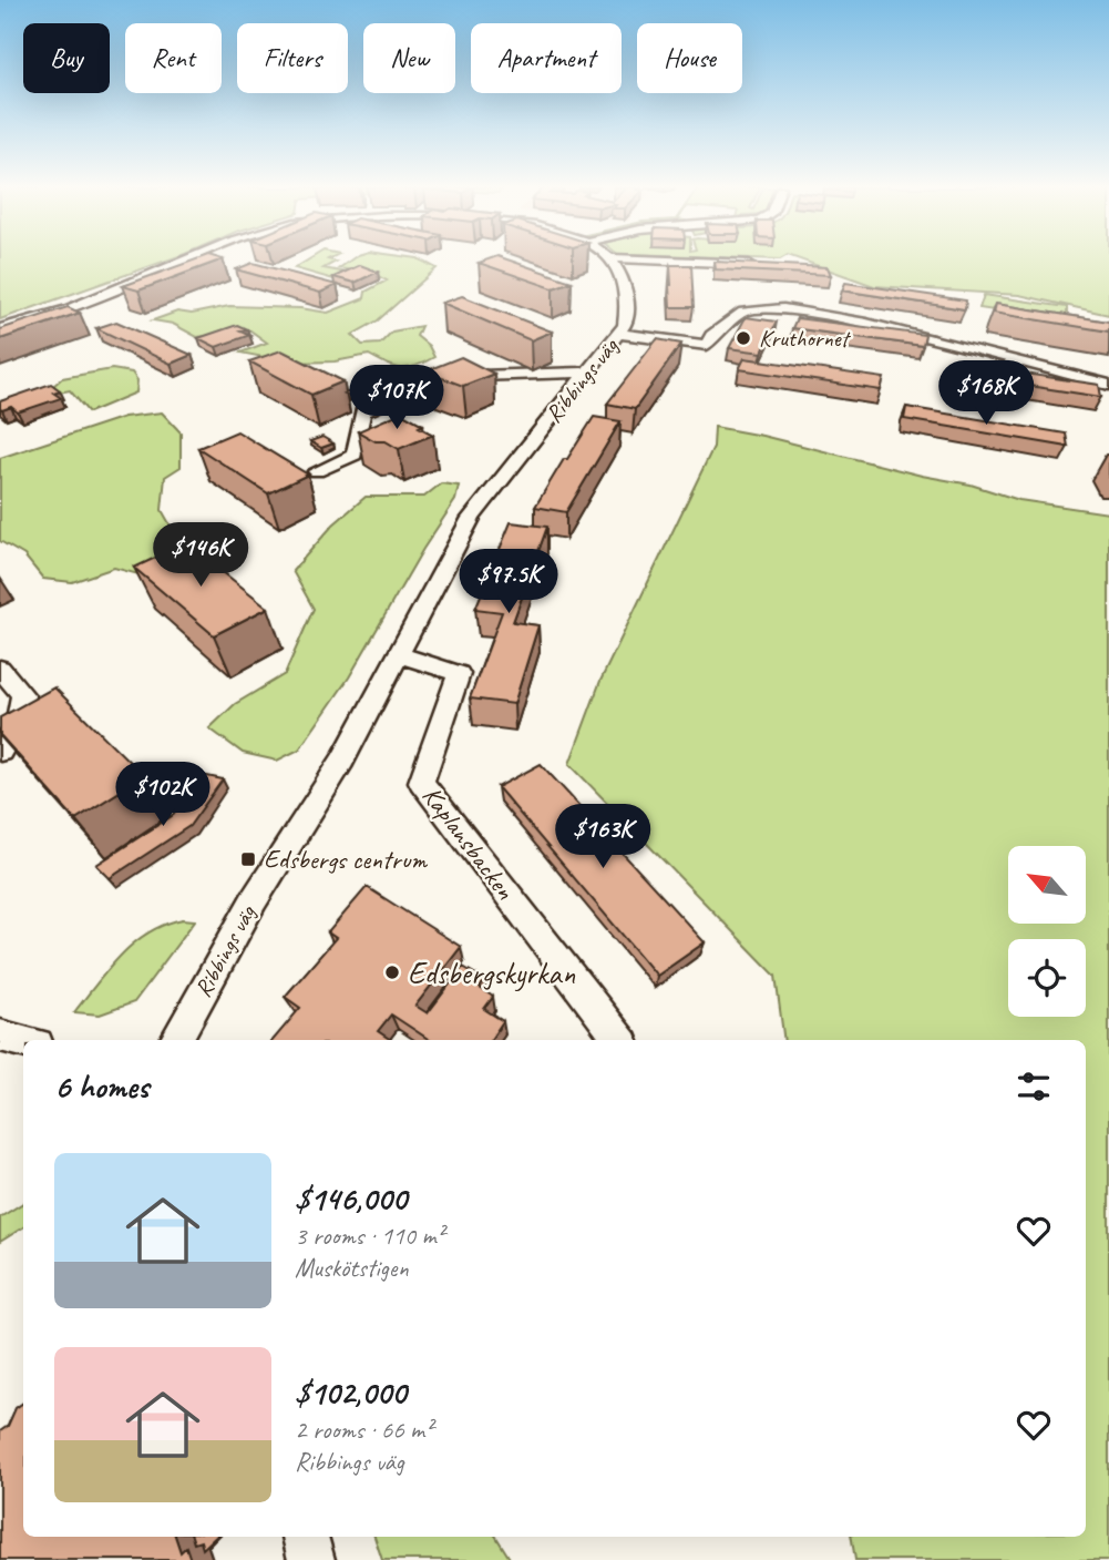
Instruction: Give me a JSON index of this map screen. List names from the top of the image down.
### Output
{
  "streets": {
    "street": ["Ribbings väg", "Kaplansbacken"]
  },
  "crossings": [
    ["Ribbings väg", "Kaplansbacken"]
  ],
  "places": {
    "other": ["Kruthornet", "Edsbergskyrkan"],
    "transit": ["Edsbergs centrum"]
  },
  "north": "top left",
  "page": {
    "chip": [
      "Buy",
      "Rent",
      "Filters",
      "New",
      "Apartment",
      "House"
    ],
    "price": [
      "$168K",
      "$107K",
      "$146K",
      "$97.5K",
      "$102K",
      "$163K"
    ],
    "heading": "6 homes",
    "list": [
      {
        "name": "$146,000",
        "note": "3 rooms · 110 m² · Muskötstigen"
      },
      {
        "name": "$102,000",
        "note": "2 rooms · 66 m² · Ribbings väg"
      }
    ]
  }
}
